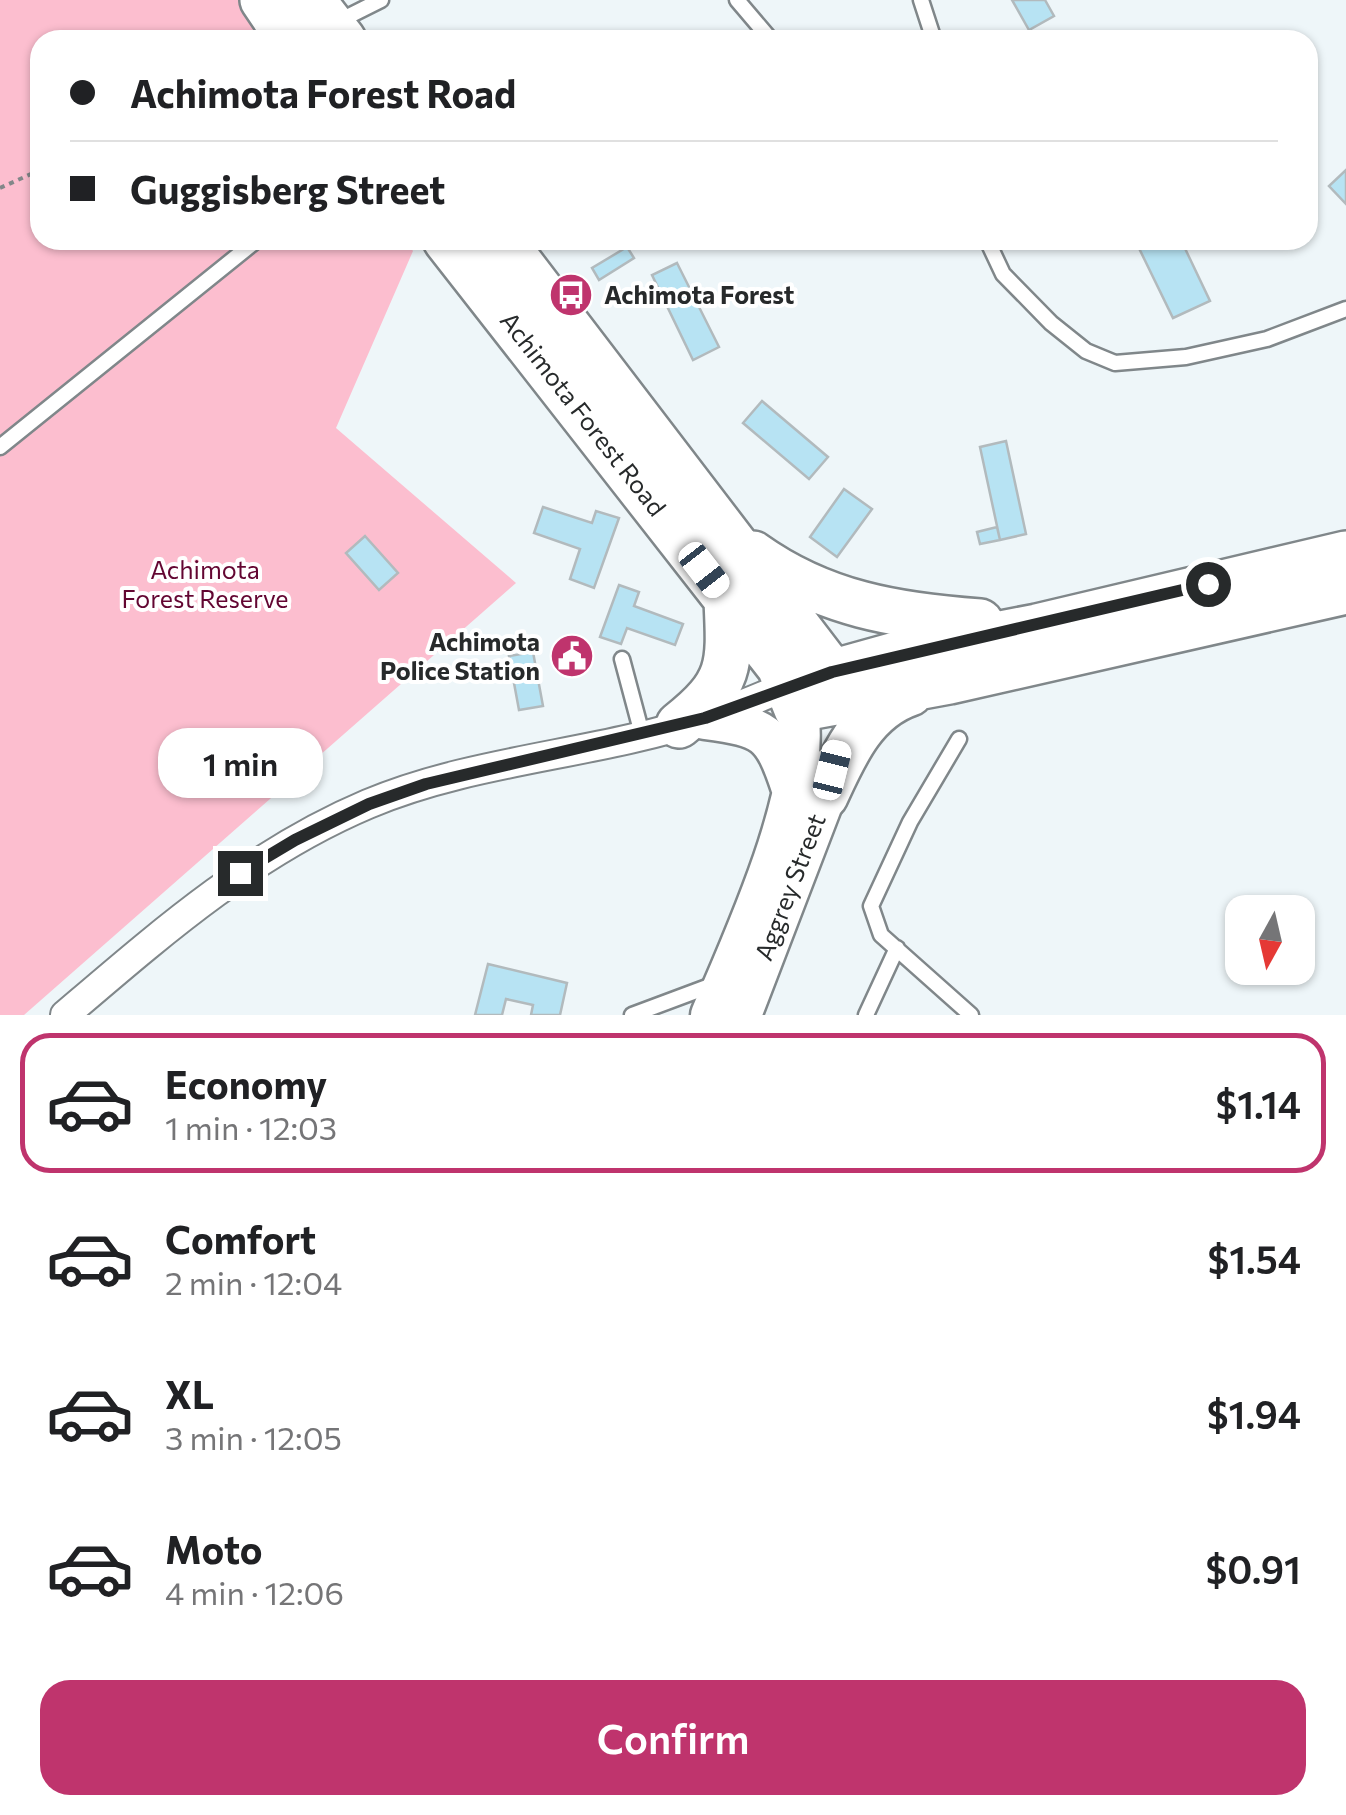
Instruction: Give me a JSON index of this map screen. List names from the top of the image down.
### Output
{
  "streets": {
    "main road": ["Achimota Forest Road", "Aggrey Street"]
  },
  "crossings": [
    ["Achimota Forest Road", "Aggrey Street"]
  ],
  "parks": ["Achimota Forest Reserve"],
  "places": {
    "bus stop": ["Achimota Forest"],
    "public building": ["Achimota Police Station"]
  },
  "north": "bottom",
  "page": {
    "banner": ["Achimota Forest Road", "Guggisberg Street"],
    "bubble": "1 min",
    "list": [
      {
        "name": "Economy",
        "note": "1 min · 12:03",
        "value": "$1.14"
      },
      {
        "name": "Comfort",
        "note": "2 min · 12:04",
        "value": "$1.54"
      },
      {
        "name": "XL",
        "note": "3 min · 12:05",
        "value": "$1.94"
      },
      {
        "name": "Moto",
        "note": "4 min · 12:06",
        "value": "$0.91"
      }
    ],
    "buttons": "Confirm"
  }
}
